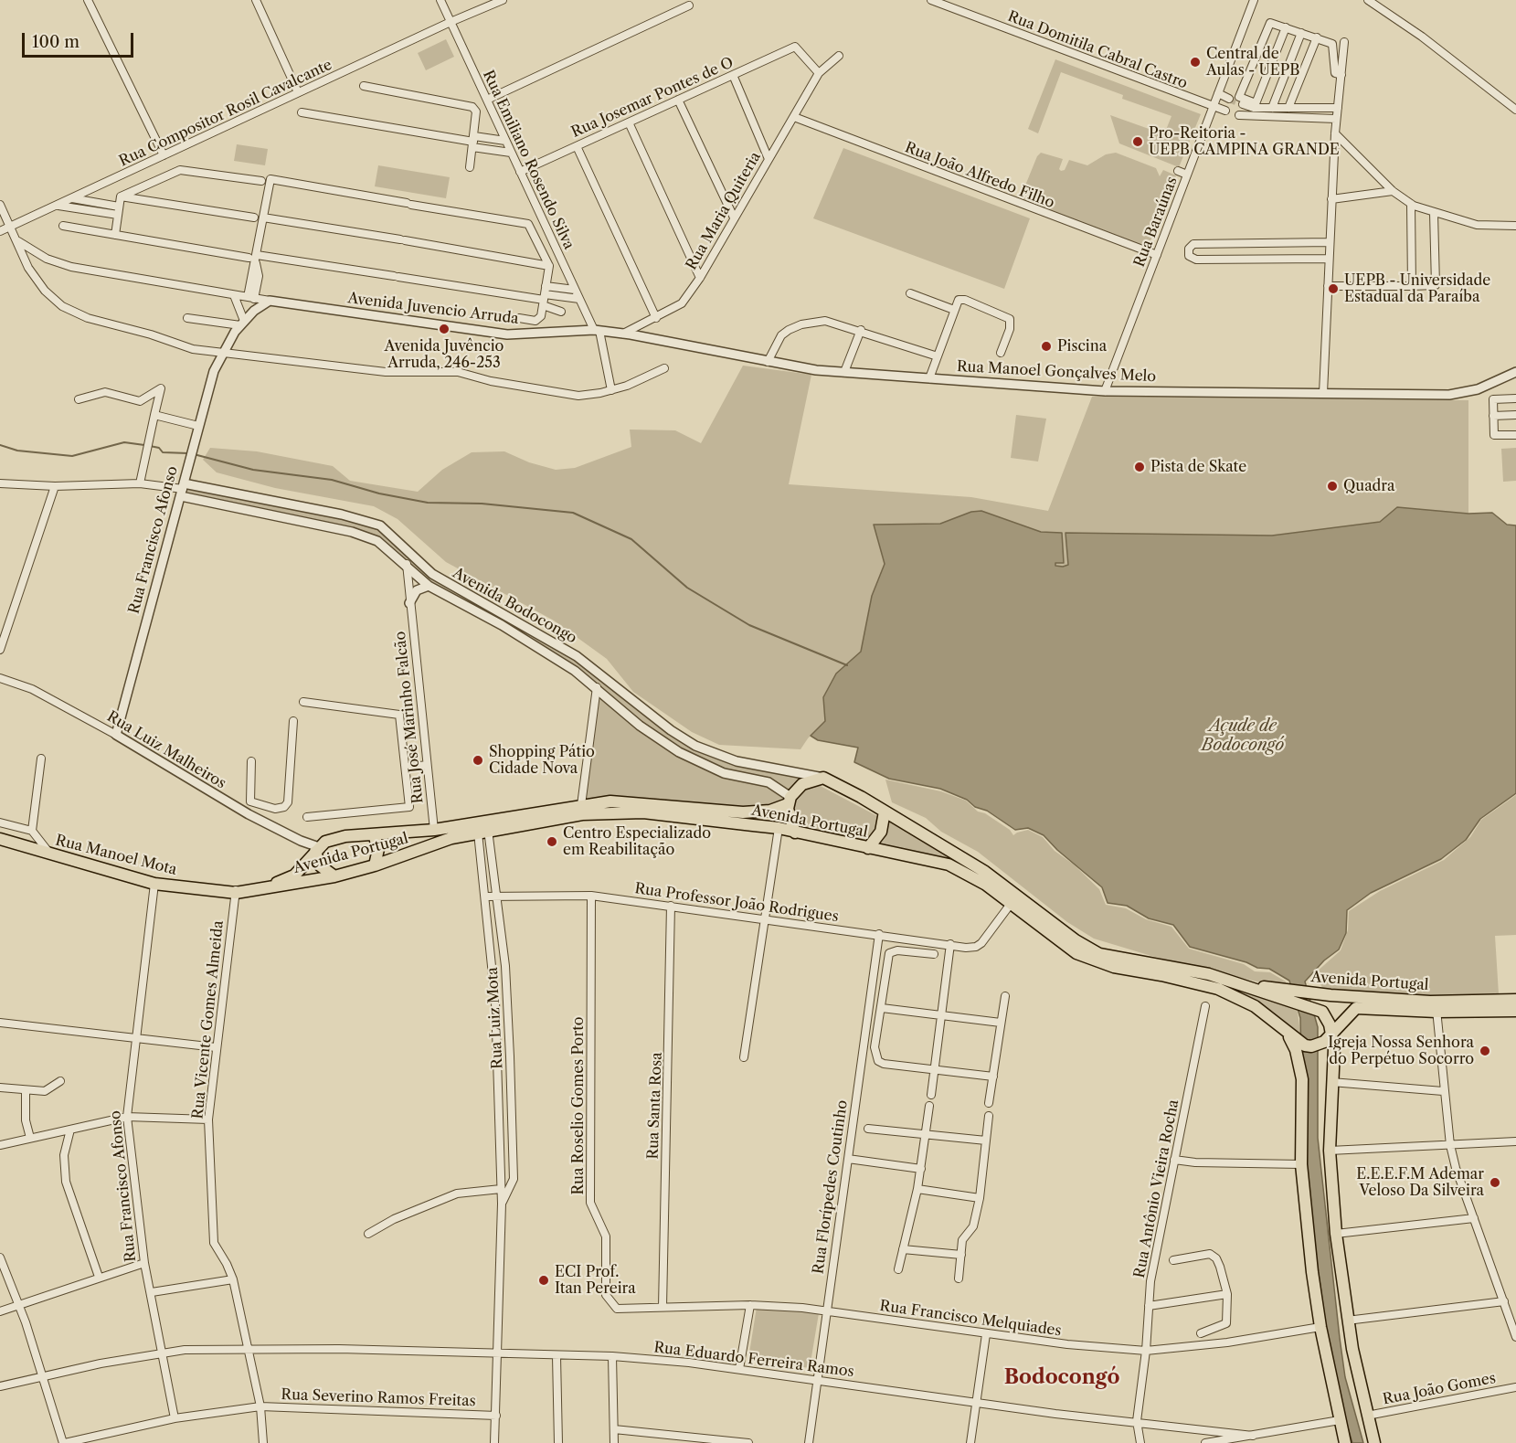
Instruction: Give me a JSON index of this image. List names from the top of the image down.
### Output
{
  "streets": {
    "main road": ["Avenida Portugal", "Rua Manoel Mota"],
    "street": [
      "Rua Domitila Cabral Castro",
      "Rua Josemar Pontes de O",
      "Rua Compositor Rosil Cavalcante",
      "Rua Emiliano Rosendo Silva",
      "Rua João Alfredo Filho",
      "Rua Maria Quiteria",
      "Rua Baraúnas",
      "Avenida Juvencio Arruda",
      "Rua Manoel Gonçalves Melo",
      "Rua Francisco Afonso",
      "Avenida Bodocongo",
      "Rua José Marinho Falcão",
      "Rua Luiz Malheiros",
      "Rua Professor João Rodrigues",
      "Rua Luiz Mota",
      "Rua Vicente Gomes Almeida",
      "Rua Roselio Gomes Porto",
      "Rua Santa Rosa",
      "Rua Florípedes Coutinho",
      "Rua Antônio Vieira Rocha",
      "Rua Francisco Melquiades",
      "Rua Eduardo Ferreira Ramos",
      "Rua João Gomes",
      "Rua Severino Ramos Freitas"
    ]
  },
  "crossings": [
    ["Rua Domitila Cabral Castro", "Rua Baraúnas"],
    ["Rua Josemar Pontes de O", "Rua Emiliano Rosendo Silva"],
    ["Rua Josemar Pontes de O", "Rua Maria Quiteria"],
    ["Rua Compositor Rosil Cavalcante", "Rua Emiliano Rosendo Silva"],
    ["Rua Emiliano Rosendo Silva", "Avenida Juvencio Arruda"],
    ["Rua Emiliano Rosendo Silva", "Rua Manoel Gonçalves Melo"],
    ["Rua João Alfredo Filho", "Rua Maria Quiteria"],
    ["Rua João Alfredo Filho", "Rua Baraúnas"],
    ["Rua Maria Quiteria", "Rua Manoel Gonçalves Melo"],
    ["Rua Baraúnas", "Rua Manoel Gonçalves Melo"],
    ["Avenida Juvencio Arruda", "Rua Manoel Gonçalves Melo"],
    ["Avenida Juvencio Arruda", "Rua Francisco Afonso"],
    ["Rua Francisco Afonso", "Avenida Bodocongo"],
    ["Rua Francisco Afonso", "Rua Luiz Malheiros"],
    ["Rua Francisco Afonso", "Rua Manoel Mota"],
    ["Rua Francisco Afonso", "Rua Eduardo Ferreira Ramos"],
    ["Rua Francisco Afonso", "Rua Severino Ramos Freitas"],
    ["Avenida Bodocongo", "Rua José Marinho Falcão"],
    ["Avenida Bodocongo", "Avenida Portugal"],
    ["Rua José Marinho Falcão", "Avenida Portugal"],
    ["Rua Luiz Malheiros", "Avenida Portugal"],
    ["Avenida Portugal", "Rua Manoel Mota"],
    ["Avenida Portugal", "Rua Professor João Rodrigues"],
    ["Avenida Portugal", "Rua Luiz Mota"],
    ["Avenida Portugal", "Rua Vicente Gomes Almeida"],
    ["Rua Manoel Mota", "Rua Vicente Gomes Almeida"],
    ["Rua Professor João Rodrigues", "Rua Luiz Mota"],
    ["Rua Professor João Rodrigues", "Rua Roselio Gomes Porto"],
    ["Rua Professor João Rodrigues", "Rua Santa Rosa"],
    ["Rua Professor João Rodrigues", "Rua Florípedes Coutinho"],
    ["Rua Luiz Mota", "Rua Eduardo Ferreira Ramos"],
    ["Rua Luiz Mota", "Rua Severino Ramos Freitas"],
    ["Rua Vicente Gomes Almeida", "Rua Eduardo Ferreira Ramos"],
    ["Rua Vicente Gomes Almeida", "Rua Severino Ramos Freitas"],
    ["Rua Roselio Gomes Porto", "Rua Francisco Melquiades"],
    ["Rua Santa Rosa", "Rua Francisco Melquiades"],
    ["Rua Florípedes Coutinho", "Rua Francisco Melquiades"],
    ["Rua Florípedes Coutinho", "Rua Eduardo Ferreira Ramos"],
    ["Rua Antônio Vieira Rocha", "Rua Francisco Melquiades"],
    ["Rua Antônio Vieira Rocha", "Rua Eduardo Ferreira Ramos"]
  ],
  "districts": ["Bodocongó"],
  "water": ["Açude de Bodocongó"],
  "places": [
    "Central de Aulas - UEPB",
    "Pro-Reitoria - UEPB CAMPINA GRANDE",
    "UEPB - Universidade Estadual da Paraíba",
    "Avenida Juvêncio Arruda, 246-253",
    "Piscina",
    "Pista de Skate",
    "Quadra",
    "Shopping Pátio Cidade Nova",
    "Centro Especializado em Reabilitação",
    "Igreja Nossa Senhora do Perpétuo Socorro",
    "E.E.E.F.M Ademar Veloso Da Silveira",
    "ECI Prof. Itan Pereira"
  ],
  "scale_bar": "100 m"
}
